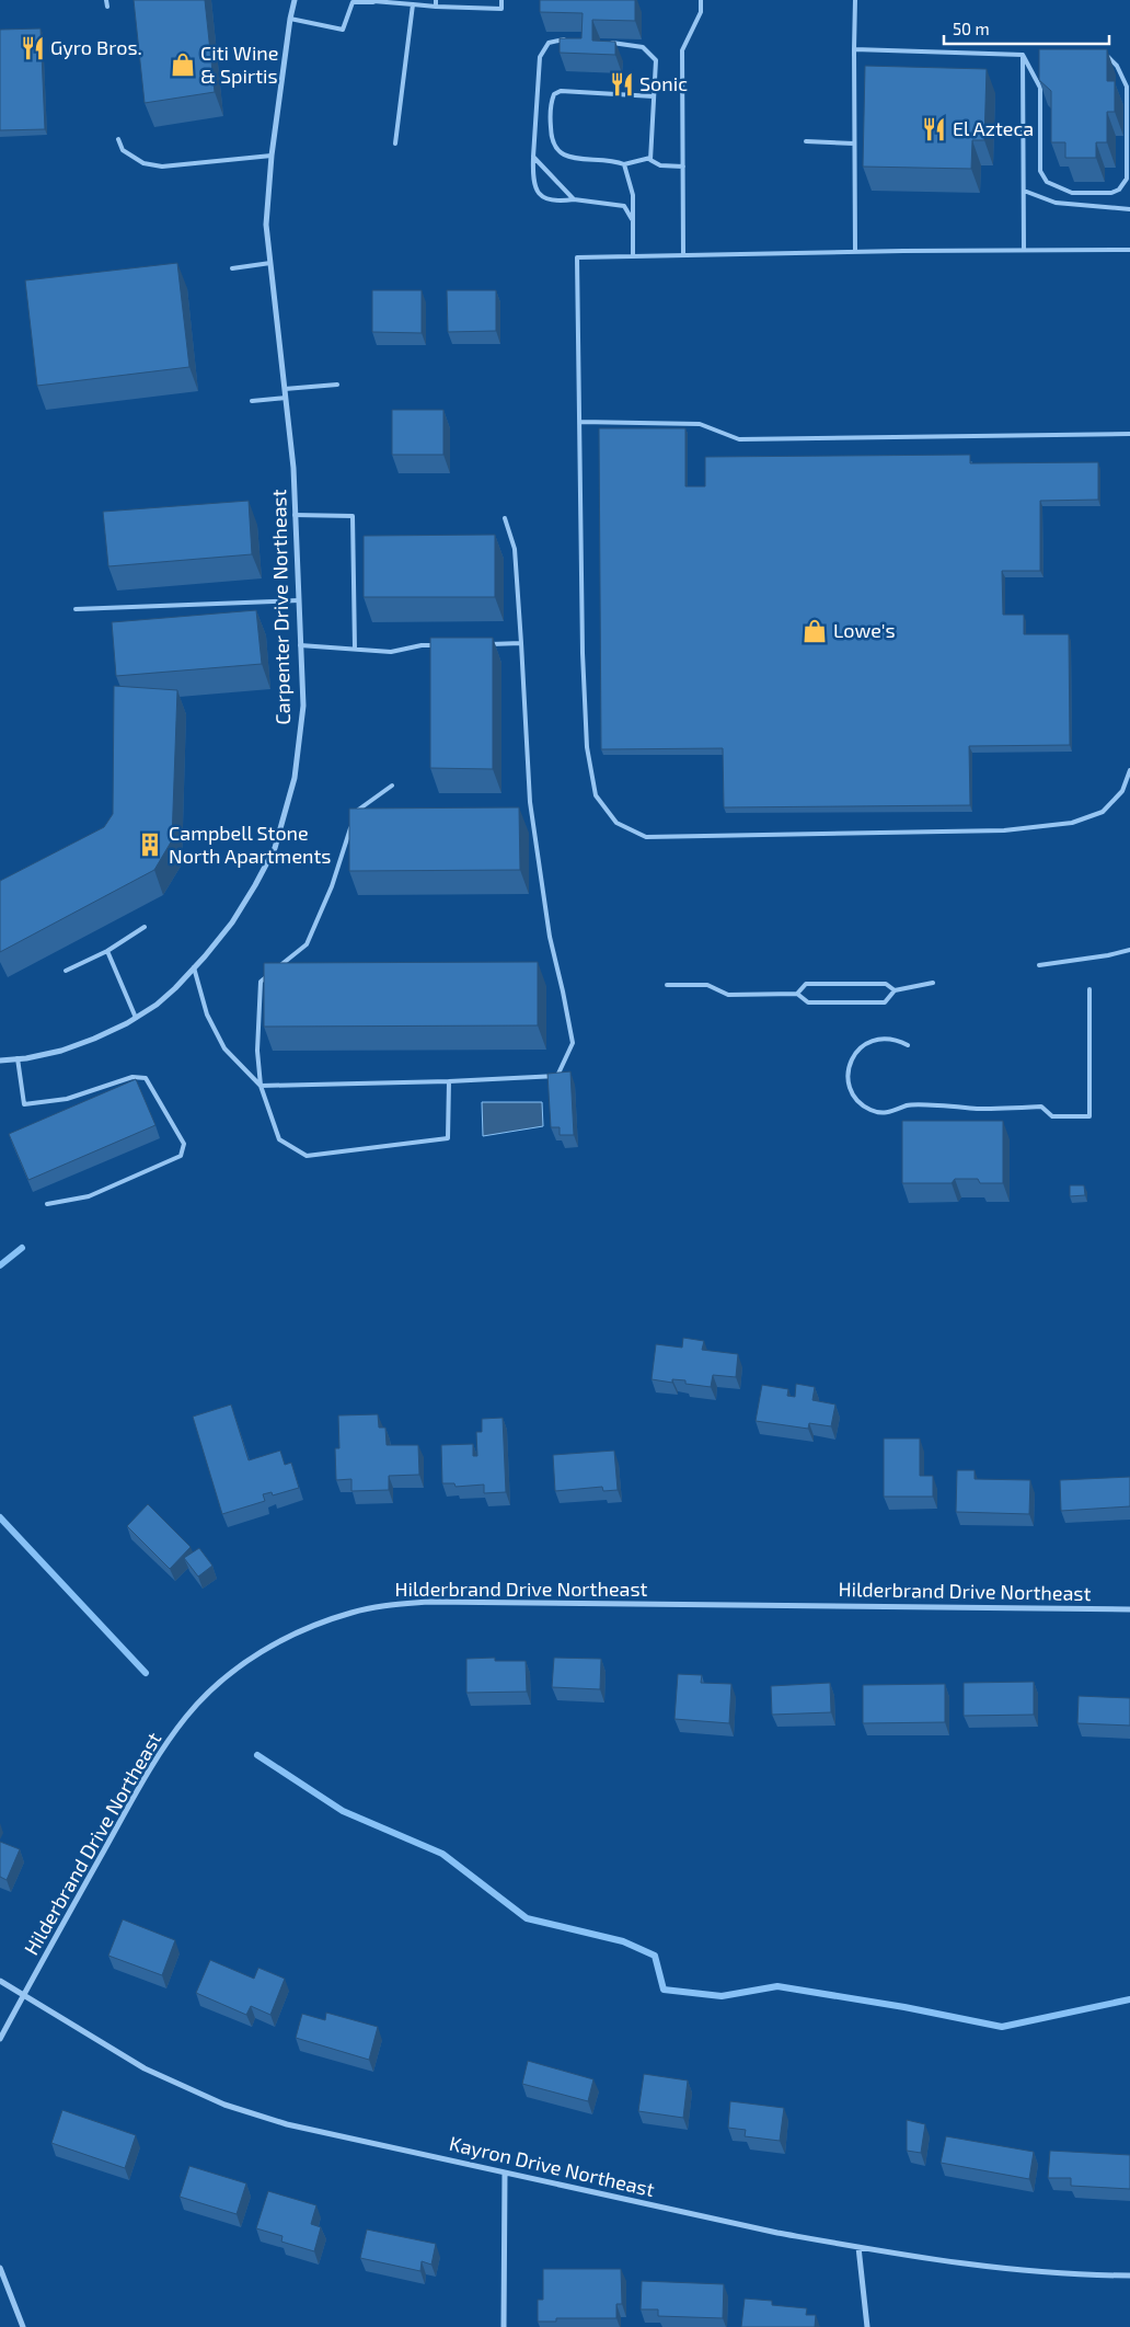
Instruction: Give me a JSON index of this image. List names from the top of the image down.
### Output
{
  "streets": {
    "street": ["Carpenter Drive Northeast", "Hilderbrand Drive Northeast", "Kayron Drive Northeast"]
  },
  "crossings": [
    ["Hilderbrand Drive Northeast", "Kayron Drive Northeast"]
  ],
  "places": {
    "restaurant": ["Gyro Bros.", "Sonic", "El Azteca"],
    "shop": ["Citi Wine & Spirtis", "Lowe's"],
    "building": ["Campbell Stone North Apartments"]
  },
  "scale_bar": "50 m"
}
